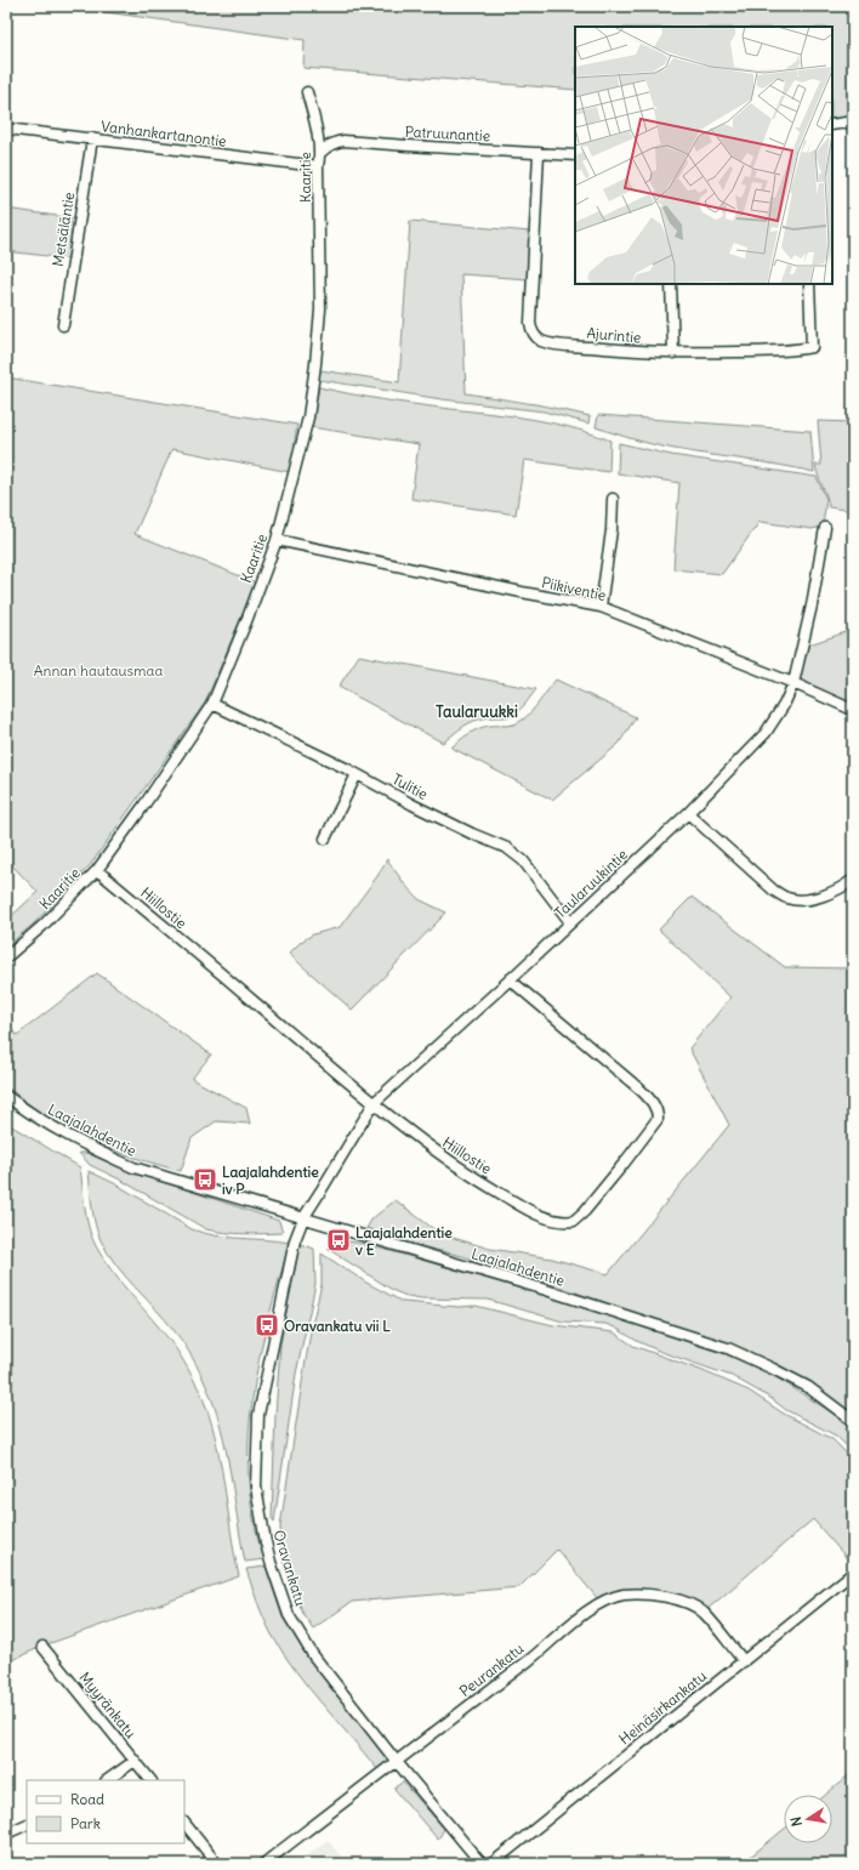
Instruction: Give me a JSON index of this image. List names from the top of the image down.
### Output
{
  "streets": {
    "street": [
      "Vanhankartanontie",
      "Patruunantie",
      "Kaaritie",
      "Metsäläntie",
      "Ajurintie",
      "Piikiventie",
      "Tulitie",
      "Taularuukintie",
      "Hiillostie",
      "Laajalahdentie",
      "Oravankatu",
      "Peurankatu",
      "Myyränkatu",
      "Heinäsirkankatu"
    ]
  },
  "crossings": [
    ["Vanhankartanontie", "Kaaritie"],
    ["Vanhankartanontie", "Metsäläntie"],
    ["Patruunantie", "Kaaritie"],
    ["Patruunantie", "Ajurintie"],
    ["Kaaritie", "Piikiventie"],
    ["Kaaritie", "Tulitie"],
    ["Kaaritie", "Hiillostie"],
    ["Piikiventie", "Taularuukintie"],
    ["Tulitie", "Taularuukintie"],
    ["Taularuukintie", "Hiillostie"],
    ["Taularuukintie", "Laajalahdentie"],
    ["Taularuukintie", "Oravankatu"],
    ["Laajalahdentie", "Oravankatu"],
    ["Oravankatu", "Peurankatu"],
    ["Peurankatu", "Heinäsirkankatu"]
  ],
  "districts": ["Taularuukki"],
  "parks": ["Annan hautausmaa"],
  "places": {
    "bus stop": ["Laajalahdentie iv P", "Laajalahdentie v E", "Oravankatu vii L"]
  },
  "legend": ["Road", "Park"],
  "north": "left"
}
